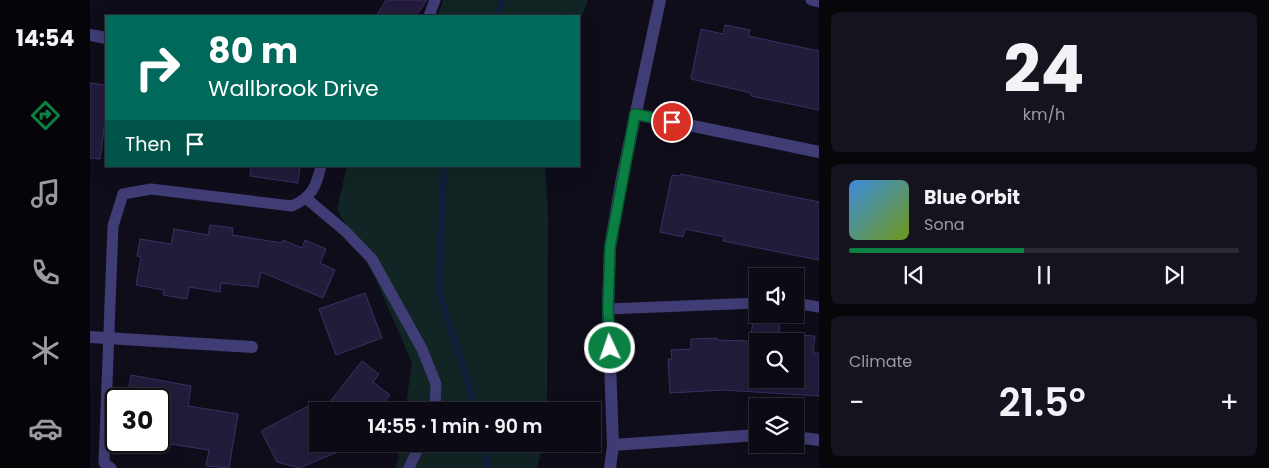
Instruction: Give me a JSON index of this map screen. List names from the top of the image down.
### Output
{
  "page": {
    "tabs": "14:54",
    "tile": [
      ["24", "km/h"],
      "Climate"
    ],
    "turn": ["80 m", "Wallbrook Drive"],
    "then": "Then",
    "song": ["Blue Orbit", "Sona"],
    "heat": ["−", "21.5°", "+"],
    "limit": "30",
    "trip": "14:55 · 1 min · 90 m"
  }
}
